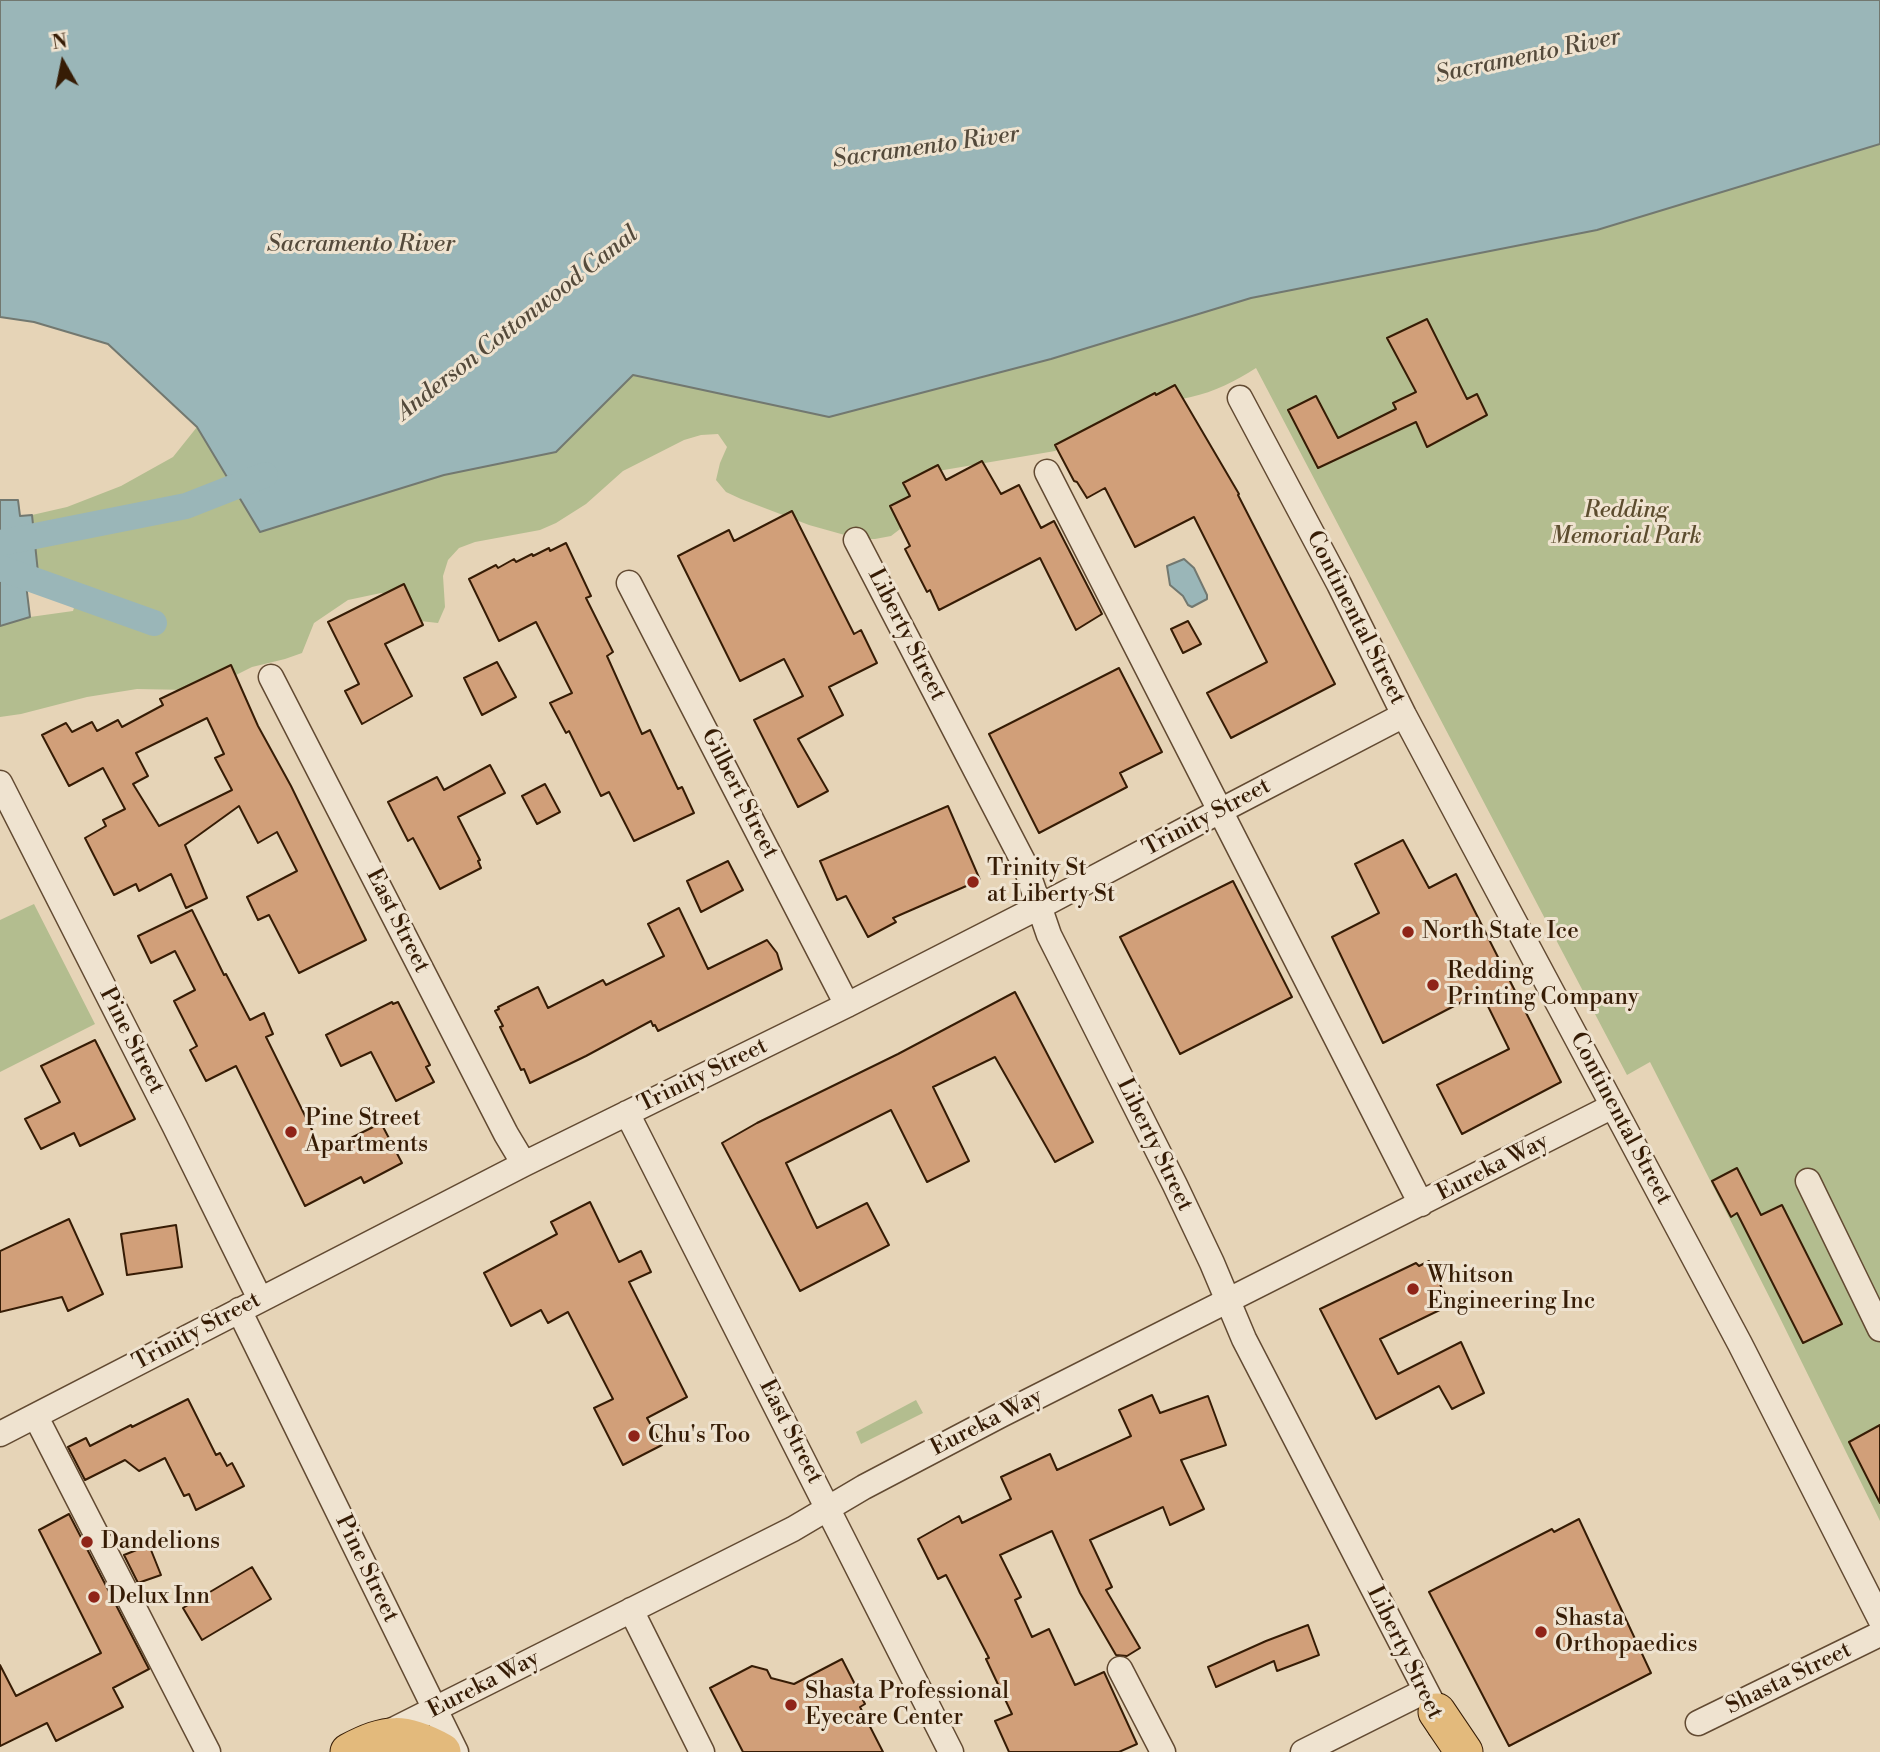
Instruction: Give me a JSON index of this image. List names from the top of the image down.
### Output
{
  "streets": {
    "highway": ["Eureka Way"],
    "street": [
      "Continental Street",
      "Liberty Street",
      "Gilbert Street",
      "Trinity Street",
      "East Street",
      "Pine Street",
      "Shasta Street"
    ]
  },
  "crossings": [
    ["Continental Street", "Trinity Street"],
    ["Continental Street", "Eureka Way"],
    ["Liberty Street", "Trinity Street"],
    ["Liberty Street", "Eureka Way"],
    ["Gilbert Street", "Trinity Street"],
    ["Trinity Street", "East Street"],
    ["Trinity Street", "Pine Street"],
    ["East Street", "Eureka Way"],
    ["Pine Street", "Eureka Way"]
  ],
  "water": ["Sacramento River", "Anderson Cottonwood Canal"],
  "parks": ["Redding Memorial Park"],
  "places": [
    "Trinity St at Liberty St",
    "North State Ice",
    "Redding Printing Company",
    "Pine Street Apartments",
    "Whitson Engineering Inc",
    "Chu's Too",
    "Dandelions",
    "Delux Inn",
    "Shasta Orthopaedics",
    "Shasta Professional Eyecare Center"
  ],
  "north": "top"
}
